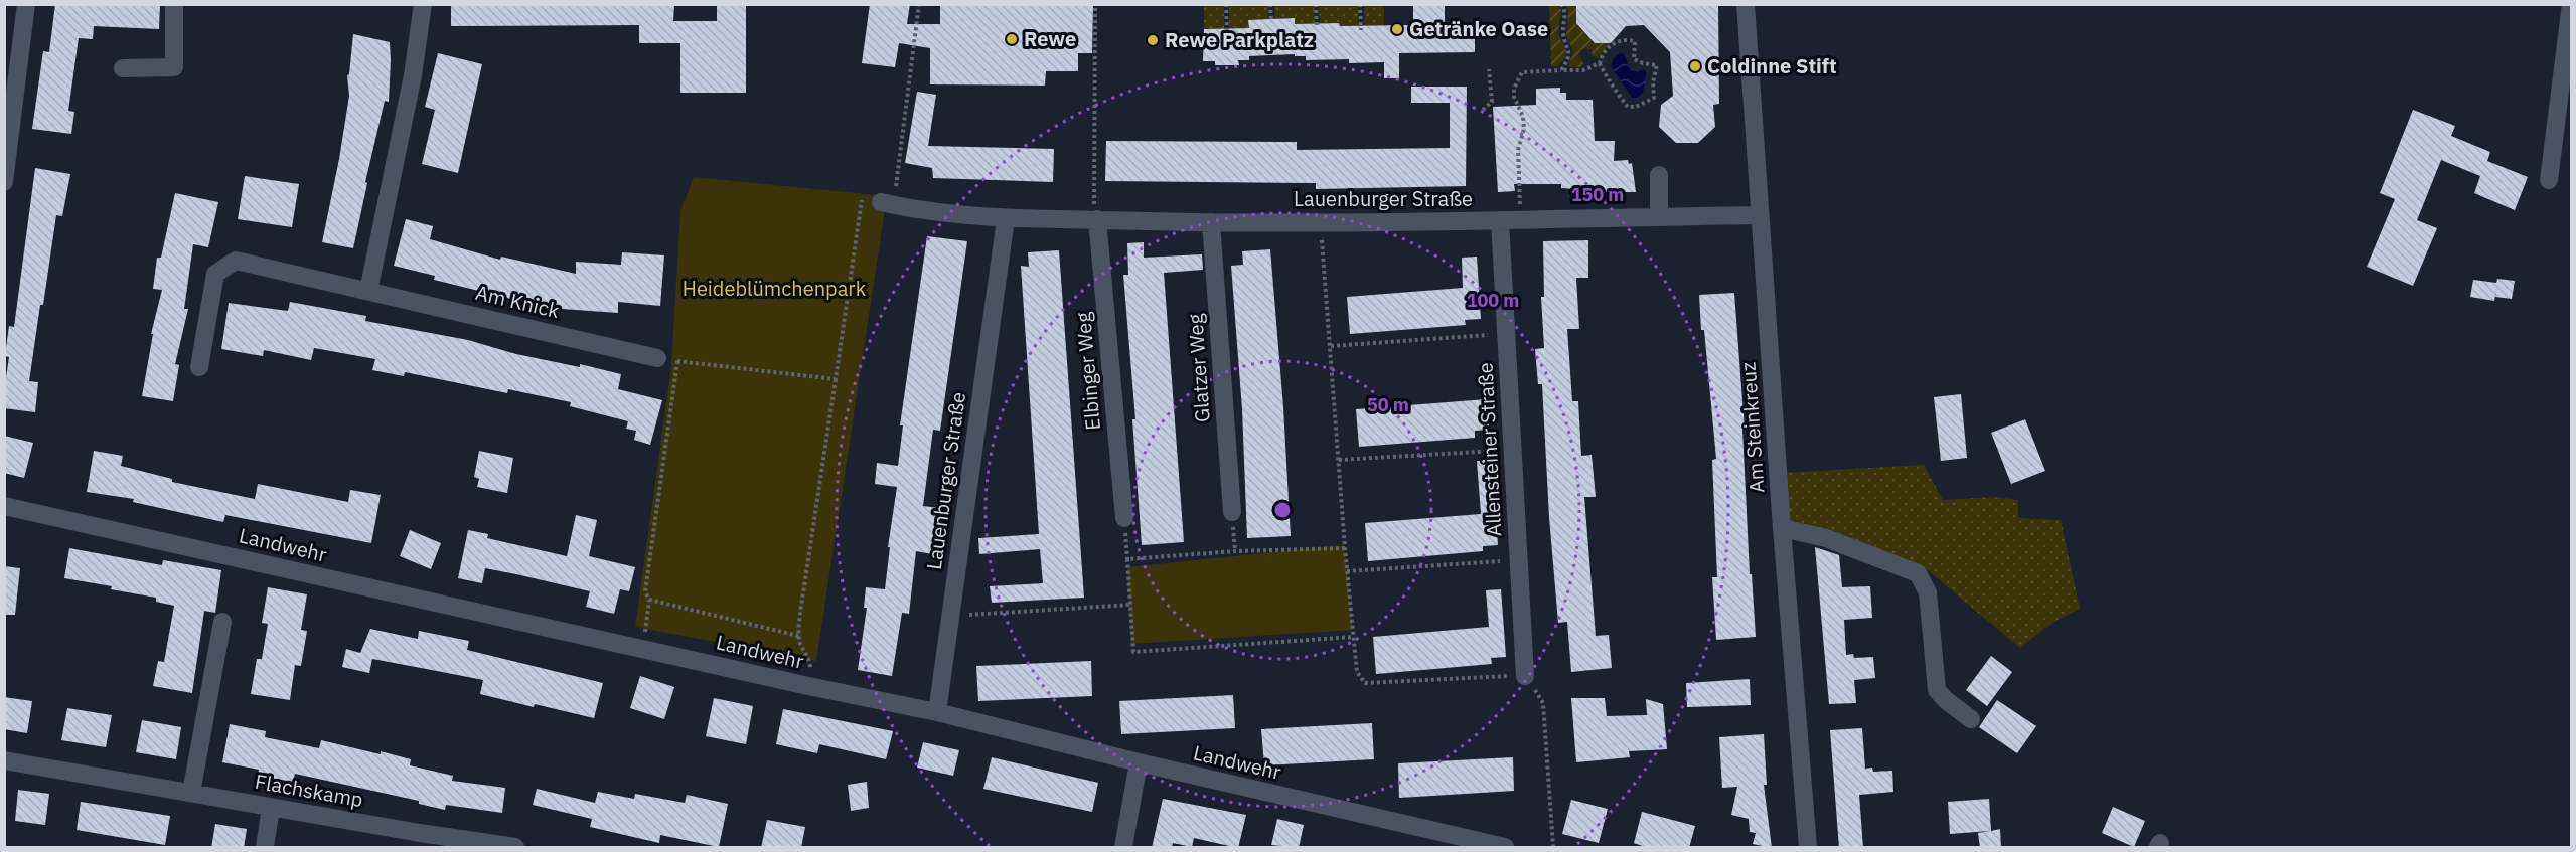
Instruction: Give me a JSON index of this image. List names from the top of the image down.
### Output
{
  "streets": {
    "street": [
      "Lauenburger Straße",
      "Am Knick",
      "Glatzer Weg",
      "Elbinger Weg",
      "Am Steinkreuz",
      "Allensteiner Straße",
      "Landwehr",
      "Flachskamp"
    ]
  },
  "crossings": [
    ["Lauenburger Straße", "Glatzer Weg"],
    ["Lauenburger Straße", "Elbinger Weg"],
    ["Lauenburger Straße", "Am Steinkreuz"],
    ["Lauenburger Straße", "Allensteiner Straße"],
    ["Lauenburger Straße", "Landwehr"]
  ],
  "parks": ["Heideblümchenpark"],
  "places": [
    "Getränke Oase",
    "Rewe",
    "Rewe Parkplatz",
    "Coldinne Stift"
  ],
  "rings": ["150 m", "100 m", "50 m"]
}
